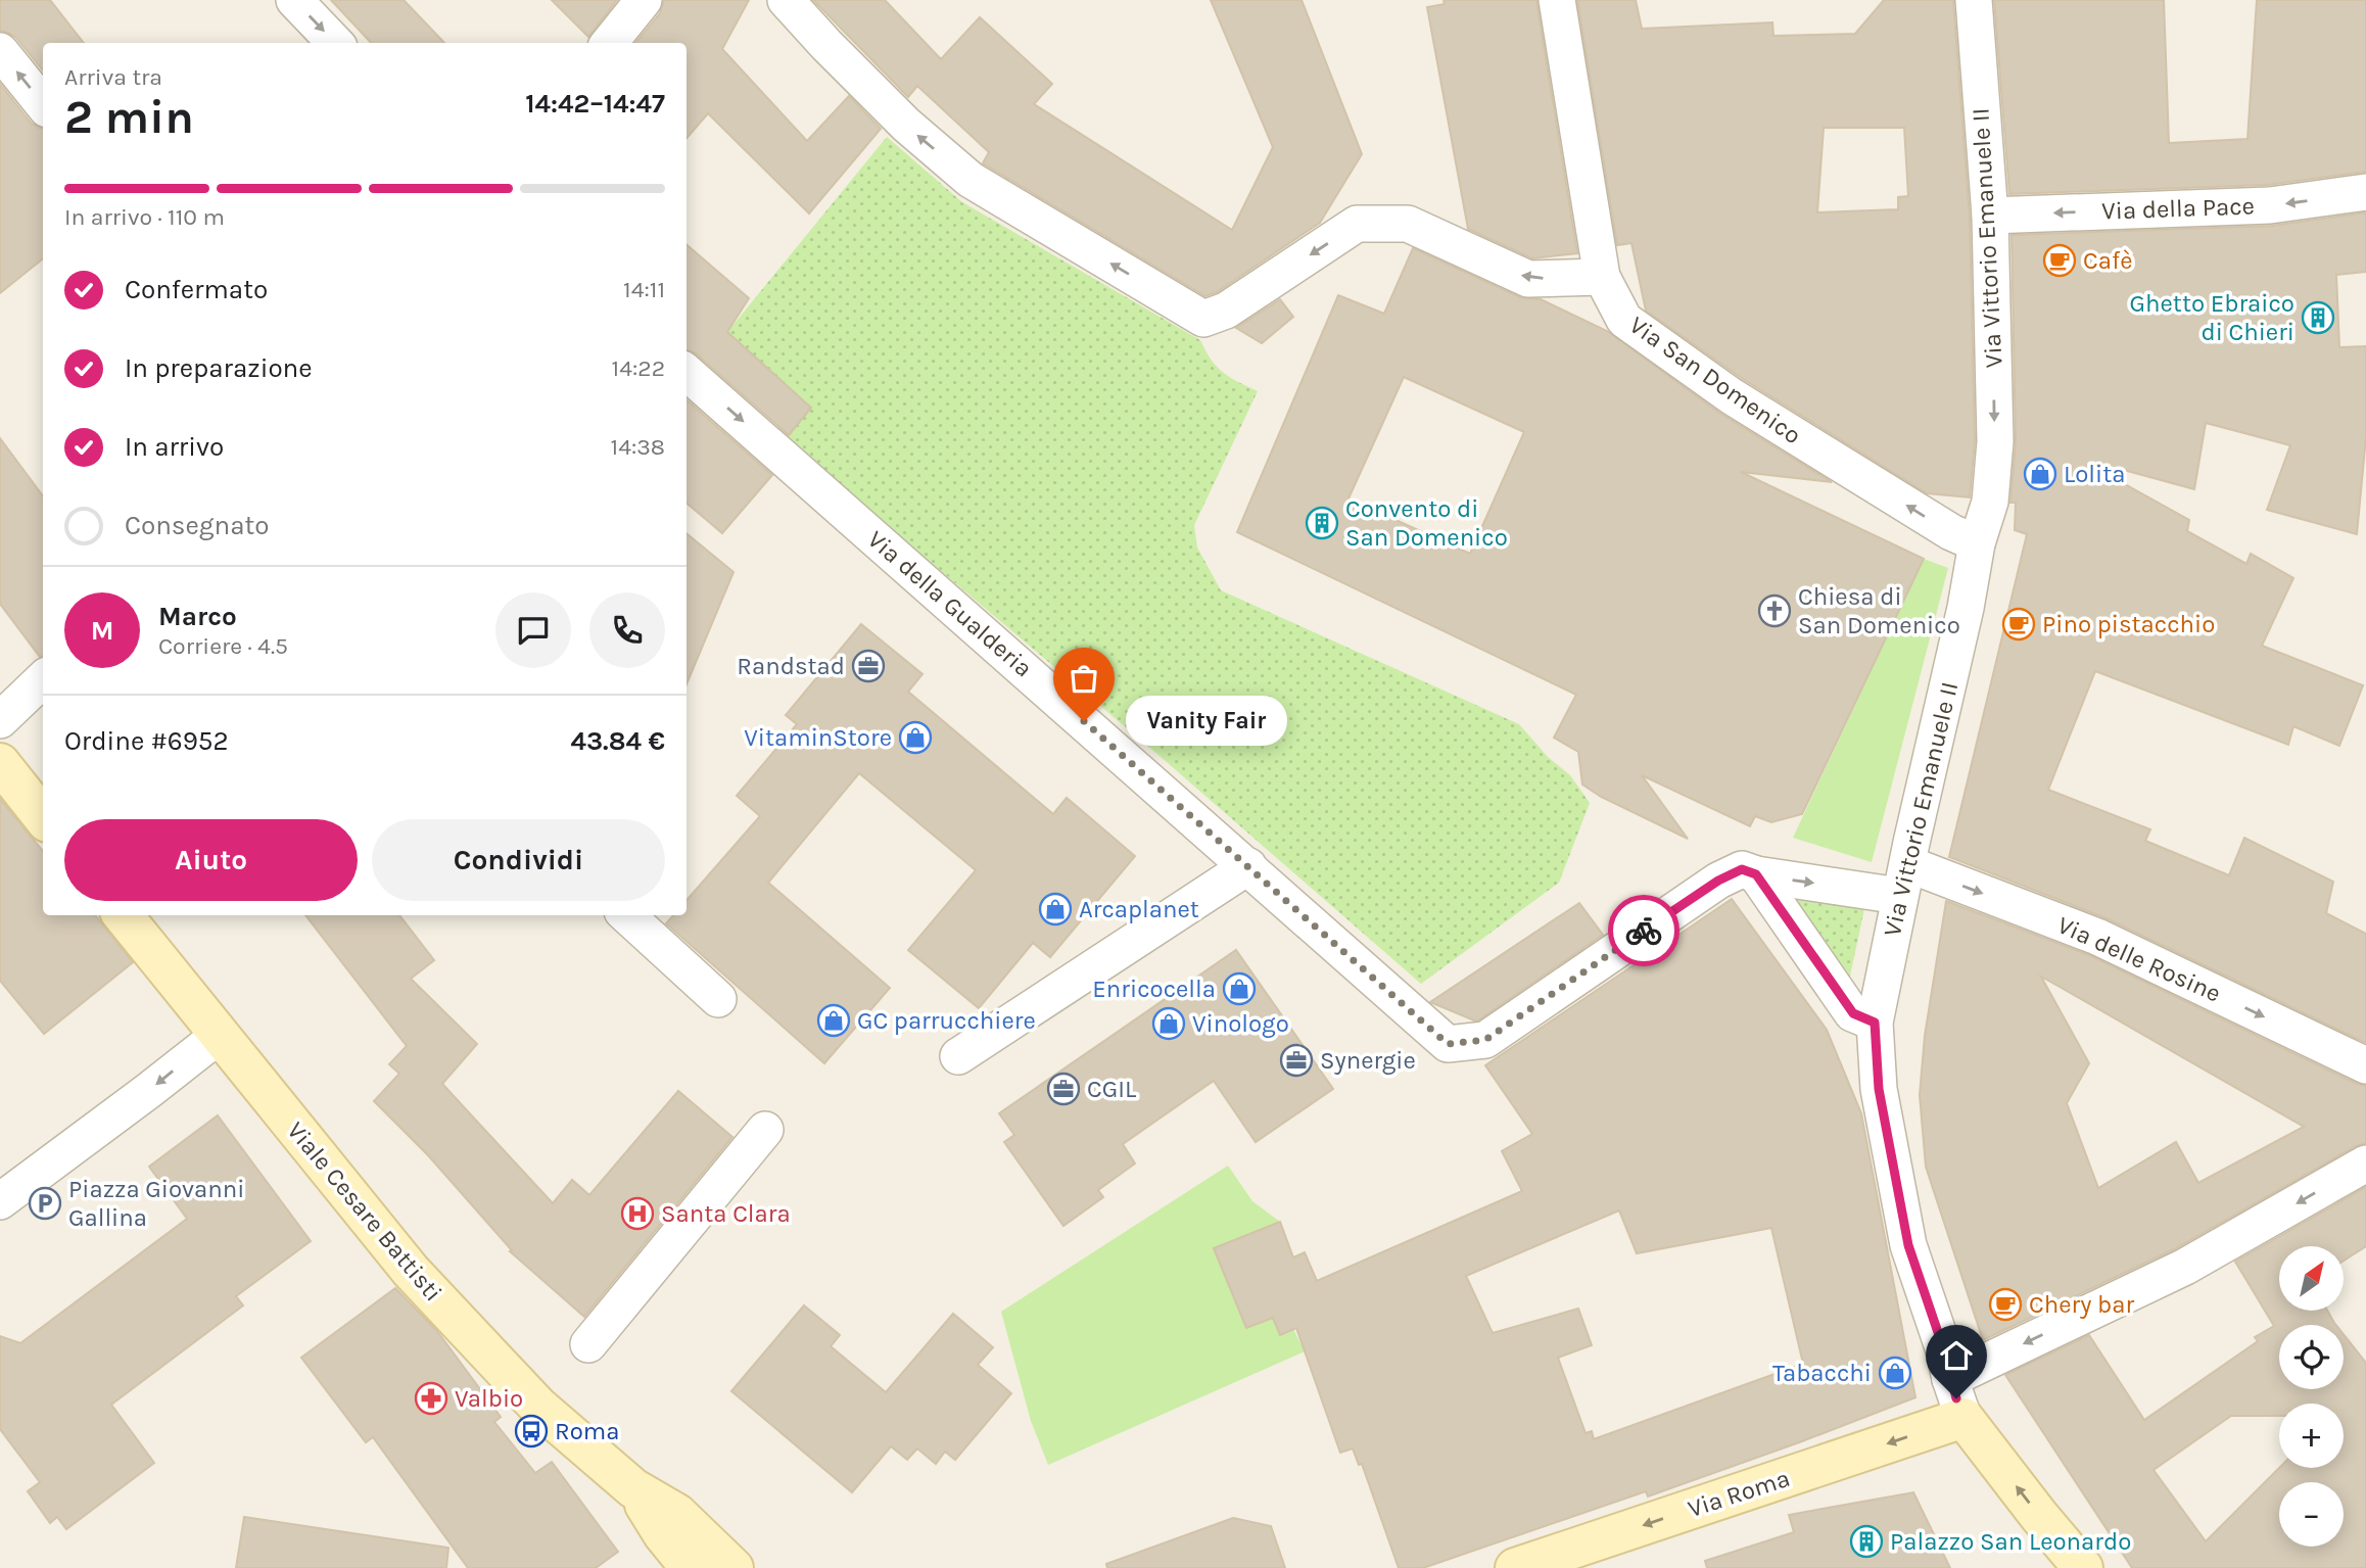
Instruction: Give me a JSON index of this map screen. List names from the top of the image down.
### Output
{
  "streets": {
    "street": [
      "Via della Pace",
      "Via Vittorio Emanuele II",
      "Via San Domenico",
      "Via della Gualderia",
      "Via delle Rosine",
      "Viale Cesare Battisti",
      "Via Roma"
    ]
  },
  "crossings": [
    ["Via della Pace", "Via Vittorio Emanuele II"],
    ["Via Vittorio Emanuele II", "Via San Domenico"],
    ["Via Vittorio Emanuele II", "Via della Gualderia"],
    ["Via Vittorio Emanuele II", "Via delle Rosine"],
    ["Via Vittorio Emanuele II", "Via Roma"],
    ["Via della Gualderia", "Via delle Rosine"]
  ],
  "one_way": [
    "Via della Pace",
    "Via San Domenico",
    "Via della Gualderia",
    "Via delle Rosine",
    "Via Roma"
  ],
  "places": {
    "cafe": ["Cafè", "Pino pistacchio", "Chery bar"],
    "building": ["Ghetto Ebraico di Chieri", "Convento di San Domenico", "Palazzo San Leonardo"],
    "shop": [
      "Lolita",
      "VitaminStore",
      "Arcaplanet",
      "Enricocella",
      "GC parrucchiere",
      "Vinologo",
      "Tabacchi"
    ],
    "church": ["Chiesa di San Domenico"],
    "office": ["Randstad", "Synergie", "CGIL"],
    "other": ["Vanity Fair"],
    "parking": ["Piazza Giovanni Gallina"],
    "hospital": ["Santa Clara"],
    "pharmacy": ["Valbio"],
    "bus stop": ["Roma"]
  },
  "north": "top right",
  "page": {
    "heading": ["2 min", "Arriva tra", "14:42–14:47"],
    "panel": [
      "Marco",
      "Corriere · 4.5",
      "Ordine #6952",
      "43.84 €"
    ],
    "bar": "In arrivo · 110 m",
    "list": [
      ["Confermato", "14:11"],
      ["In preparazione", "14:22"],
      ["In arrivo", "14:38"],
      "Consegnato"
    ],
    "round": "M",
    "bubble": "Vanity Fair",
    "buttons": ["Aiuto", "Condividi"],
    "map_buttons": ["+", "−"]
  }
}
